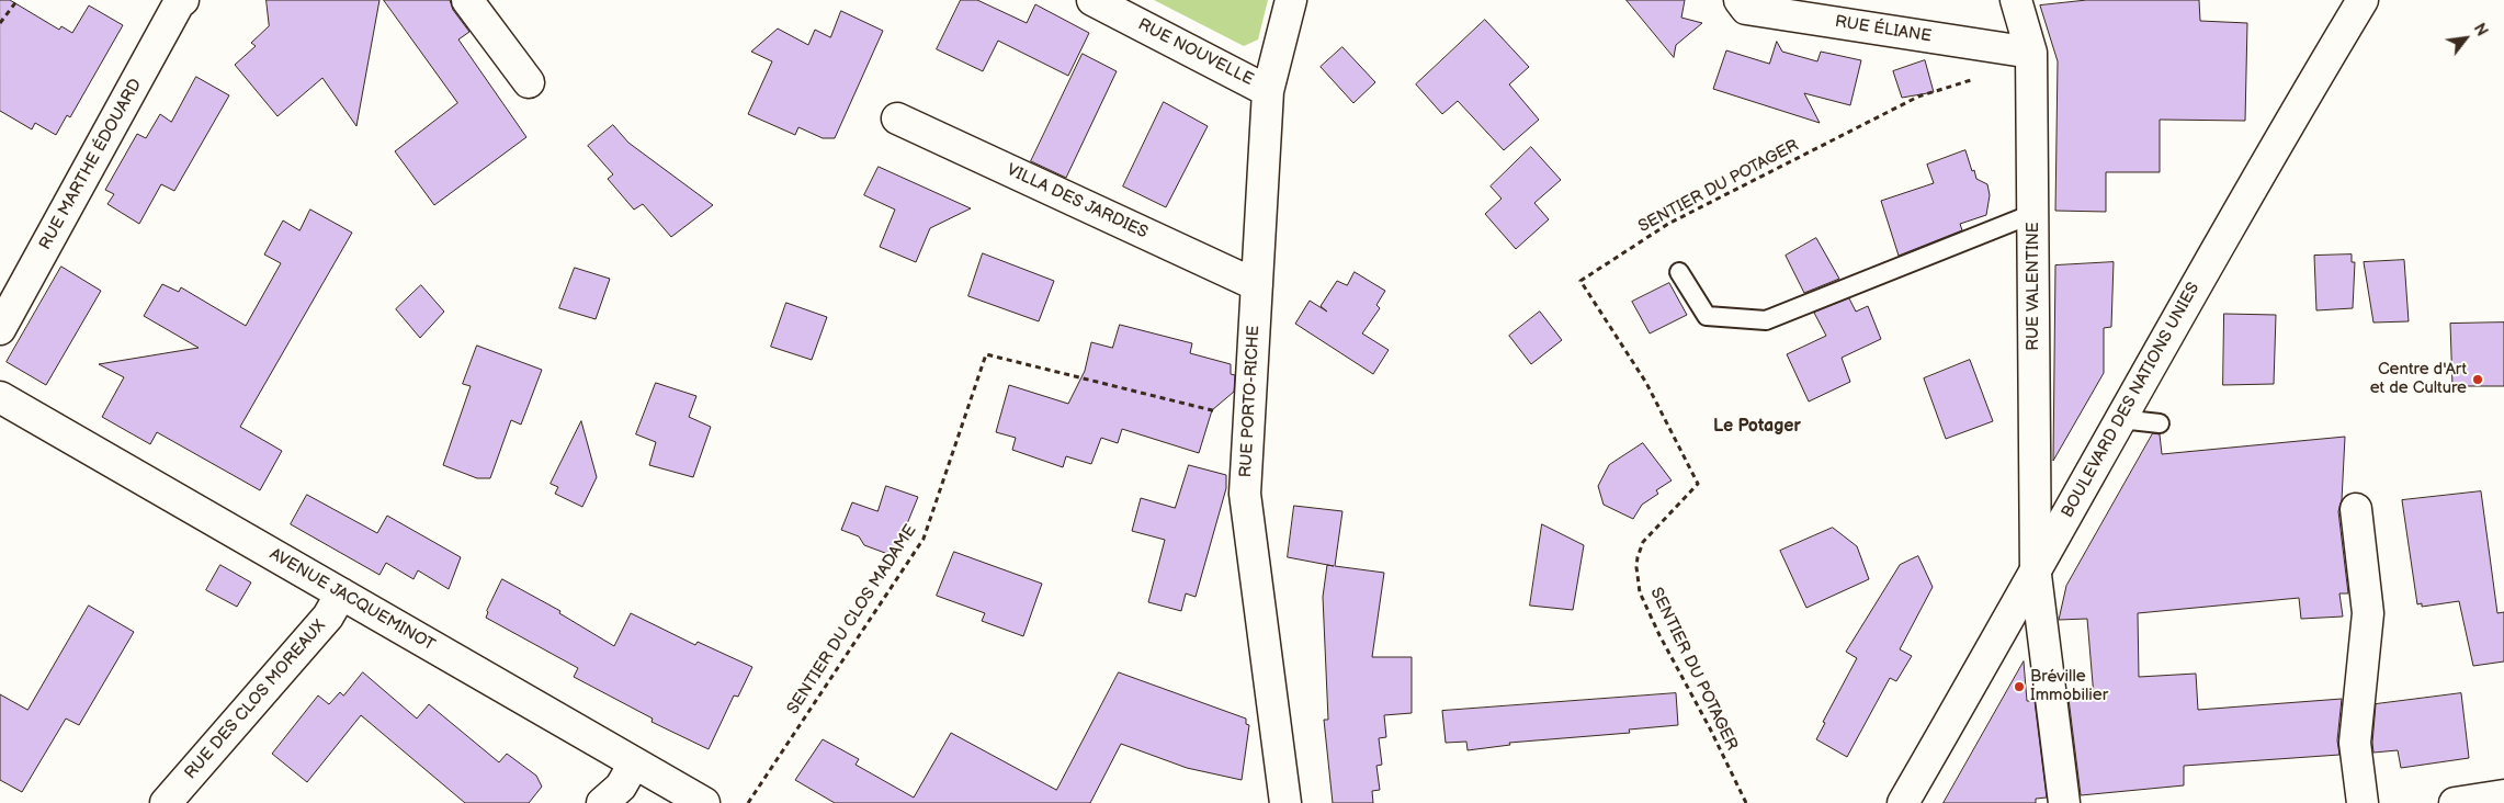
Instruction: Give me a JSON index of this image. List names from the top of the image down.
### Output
{
  "streets": {
    "street": [
      "RUE ÉLIANE",
      "RUE NOUVELLE",
      "RUE MARTHE ÉDOUARD",
      "VILLA DES JARDIES",
      "RUE VALENTINE",
      "BOULEVARD DES NATIONS UNIES",
      "RUE PORTO-RICHE",
      "AVENUE JACQUEMINOT",
      "RUE DES CLOS MOREAUX"
    ],
    "path": ["SENTIER DU POTAGER", "SENTIER DU CLOS MADAME"]
  },
  "crossings": [
    ["RUE ÉLIANE", "RUE VALENTINE"],
    ["RUE NOUVELLE", "RUE PORTO-RICHE"],
    ["VILLA DES JARDIES", "RUE PORTO-RICHE"],
    ["RUE VALENTINE", "BOULEVARD DES NATIONS UNIES"],
    ["RUE PORTO-RICHE", "SENTIER DU CLOS MADAME"],
    ["AVENUE JACQUEMINOT", "RUE DES CLOS MOREAUX"]
  ],
  "districts": ["Le Potager"],
  "places": ["Centre d'Art et de Culture", "Bréville Immobilier"],
  "north": "top right"
}
